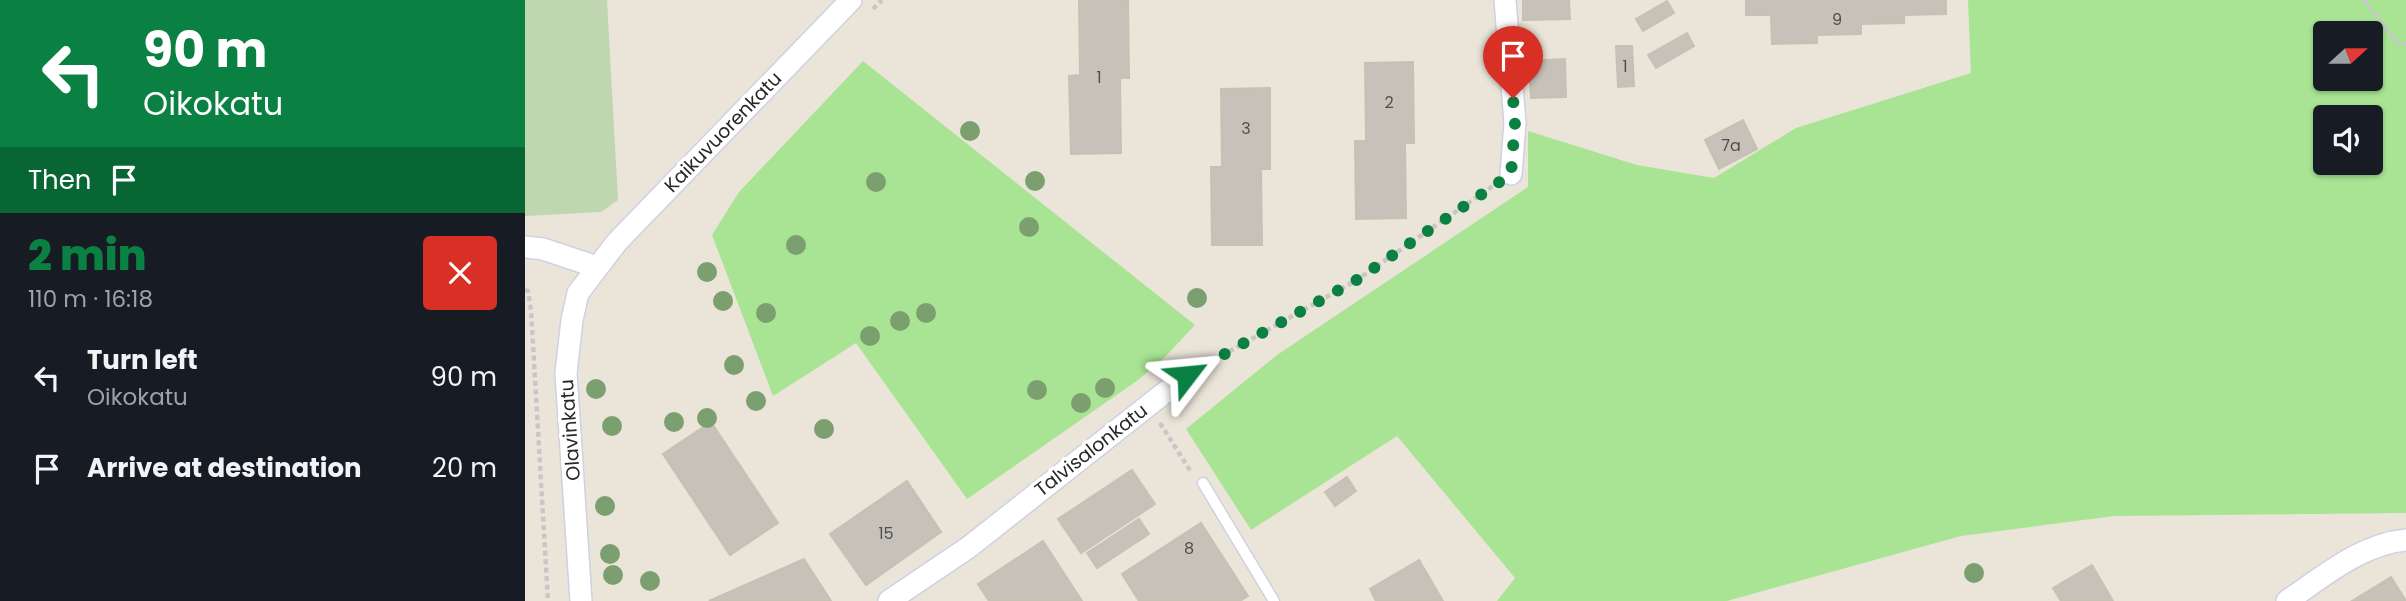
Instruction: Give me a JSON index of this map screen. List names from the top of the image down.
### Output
{
  "streets": {
    "street": ["Kaikuvuorenkatu", "Olavinkatu", "Talvisalonkatu"]
  },
  "crossings": [
    ["Kaikuvuorenkatu", "Olavinkatu"]
  ],
  "house_numbers": [
    "9",
    "1",
    "1",
    "2",
    "3",
    "7a",
    "15",
    "8"
  ],
  "north": "right",
  "page": {
    "turn": ["90 m", "Oikokatu"],
    "then": "Then",
    "heading": ["2 min", "110 m · 16:18"],
    "list": [
      {
        "name": "Turn left",
        "note": "Oikokatu",
        "value": "90 m"
      },
      {
        "name": "Arrive at destination",
        "value": "20 m"
      }
    ]
  }
}
